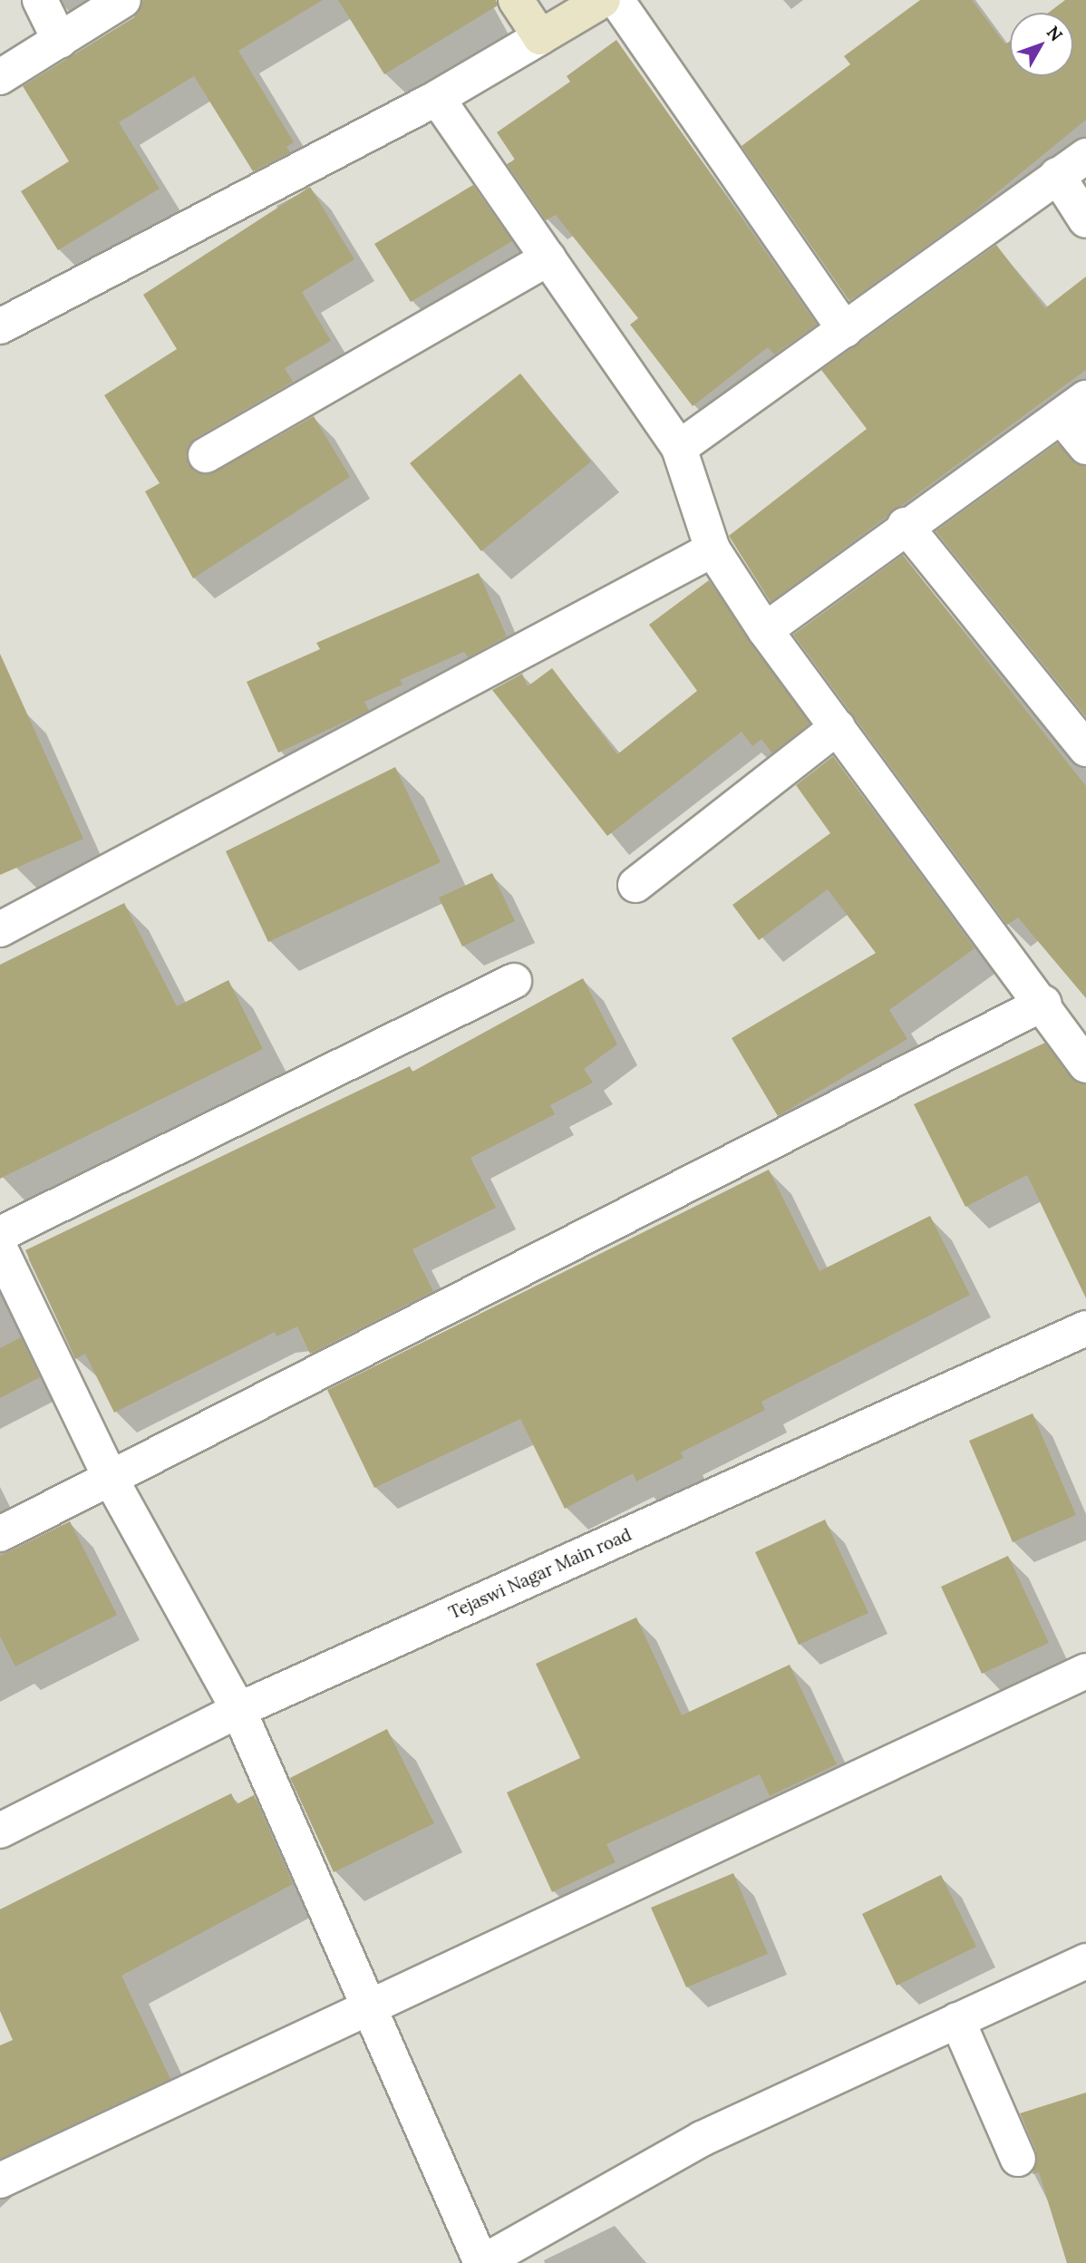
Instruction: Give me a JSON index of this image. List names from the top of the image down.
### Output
{
  "streets": {
    "street": ["Tejaswi Nagar Main road"]
  },
  "north": "top right"
}
